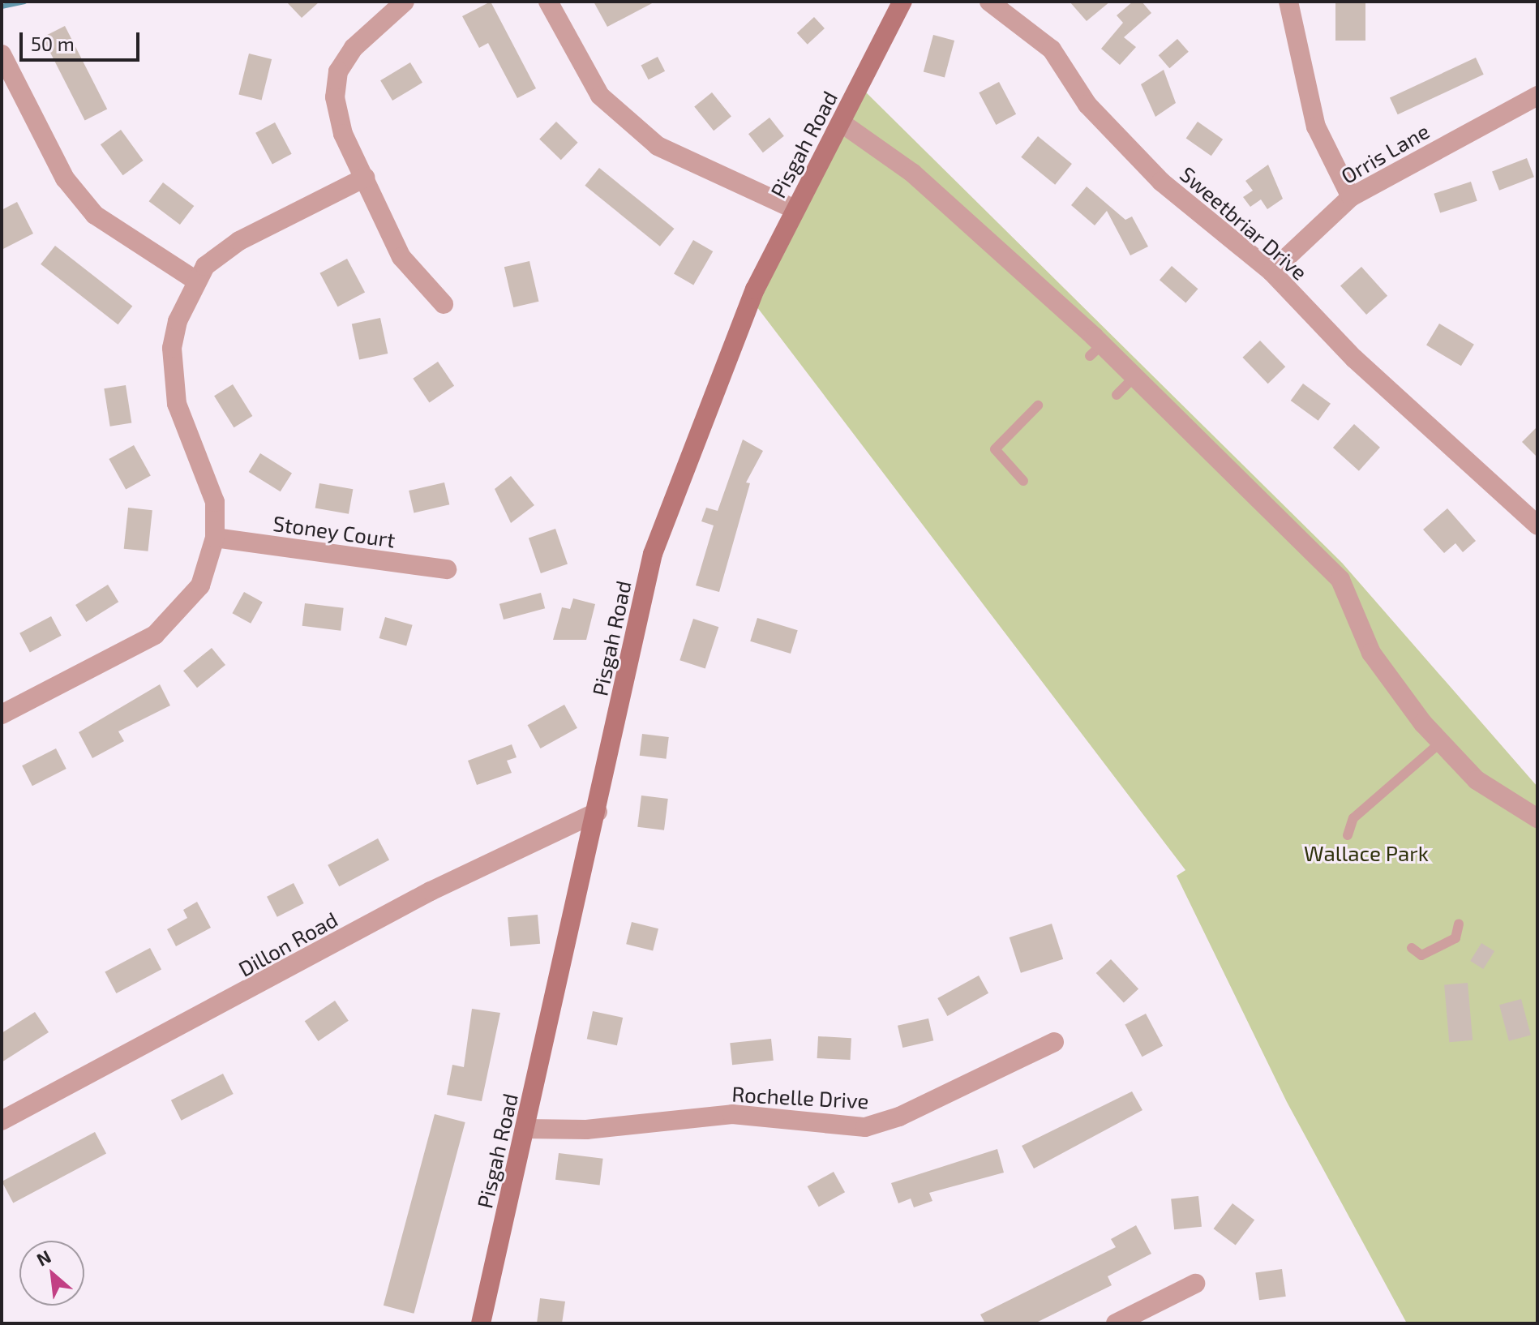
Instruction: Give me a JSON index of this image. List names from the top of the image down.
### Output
{
  "streets": {
    "street": [
      "Pisgah Road",
      "Orris Lane",
      "Sweetbriar Drive",
      "Stoney Court",
      "Dillon Road",
      "Rochelle Drive"
    ]
  },
  "crossings": [
    ["Pisgah Road", "Dillon Road"],
    ["Pisgah Road", "Rochelle Drive"],
    ["Orris Lane", "Sweetbriar Drive"]
  ],
  "parks": ["Wallace Park"],
  "scale_bar": "50 m",
  "north": "top left"
}
